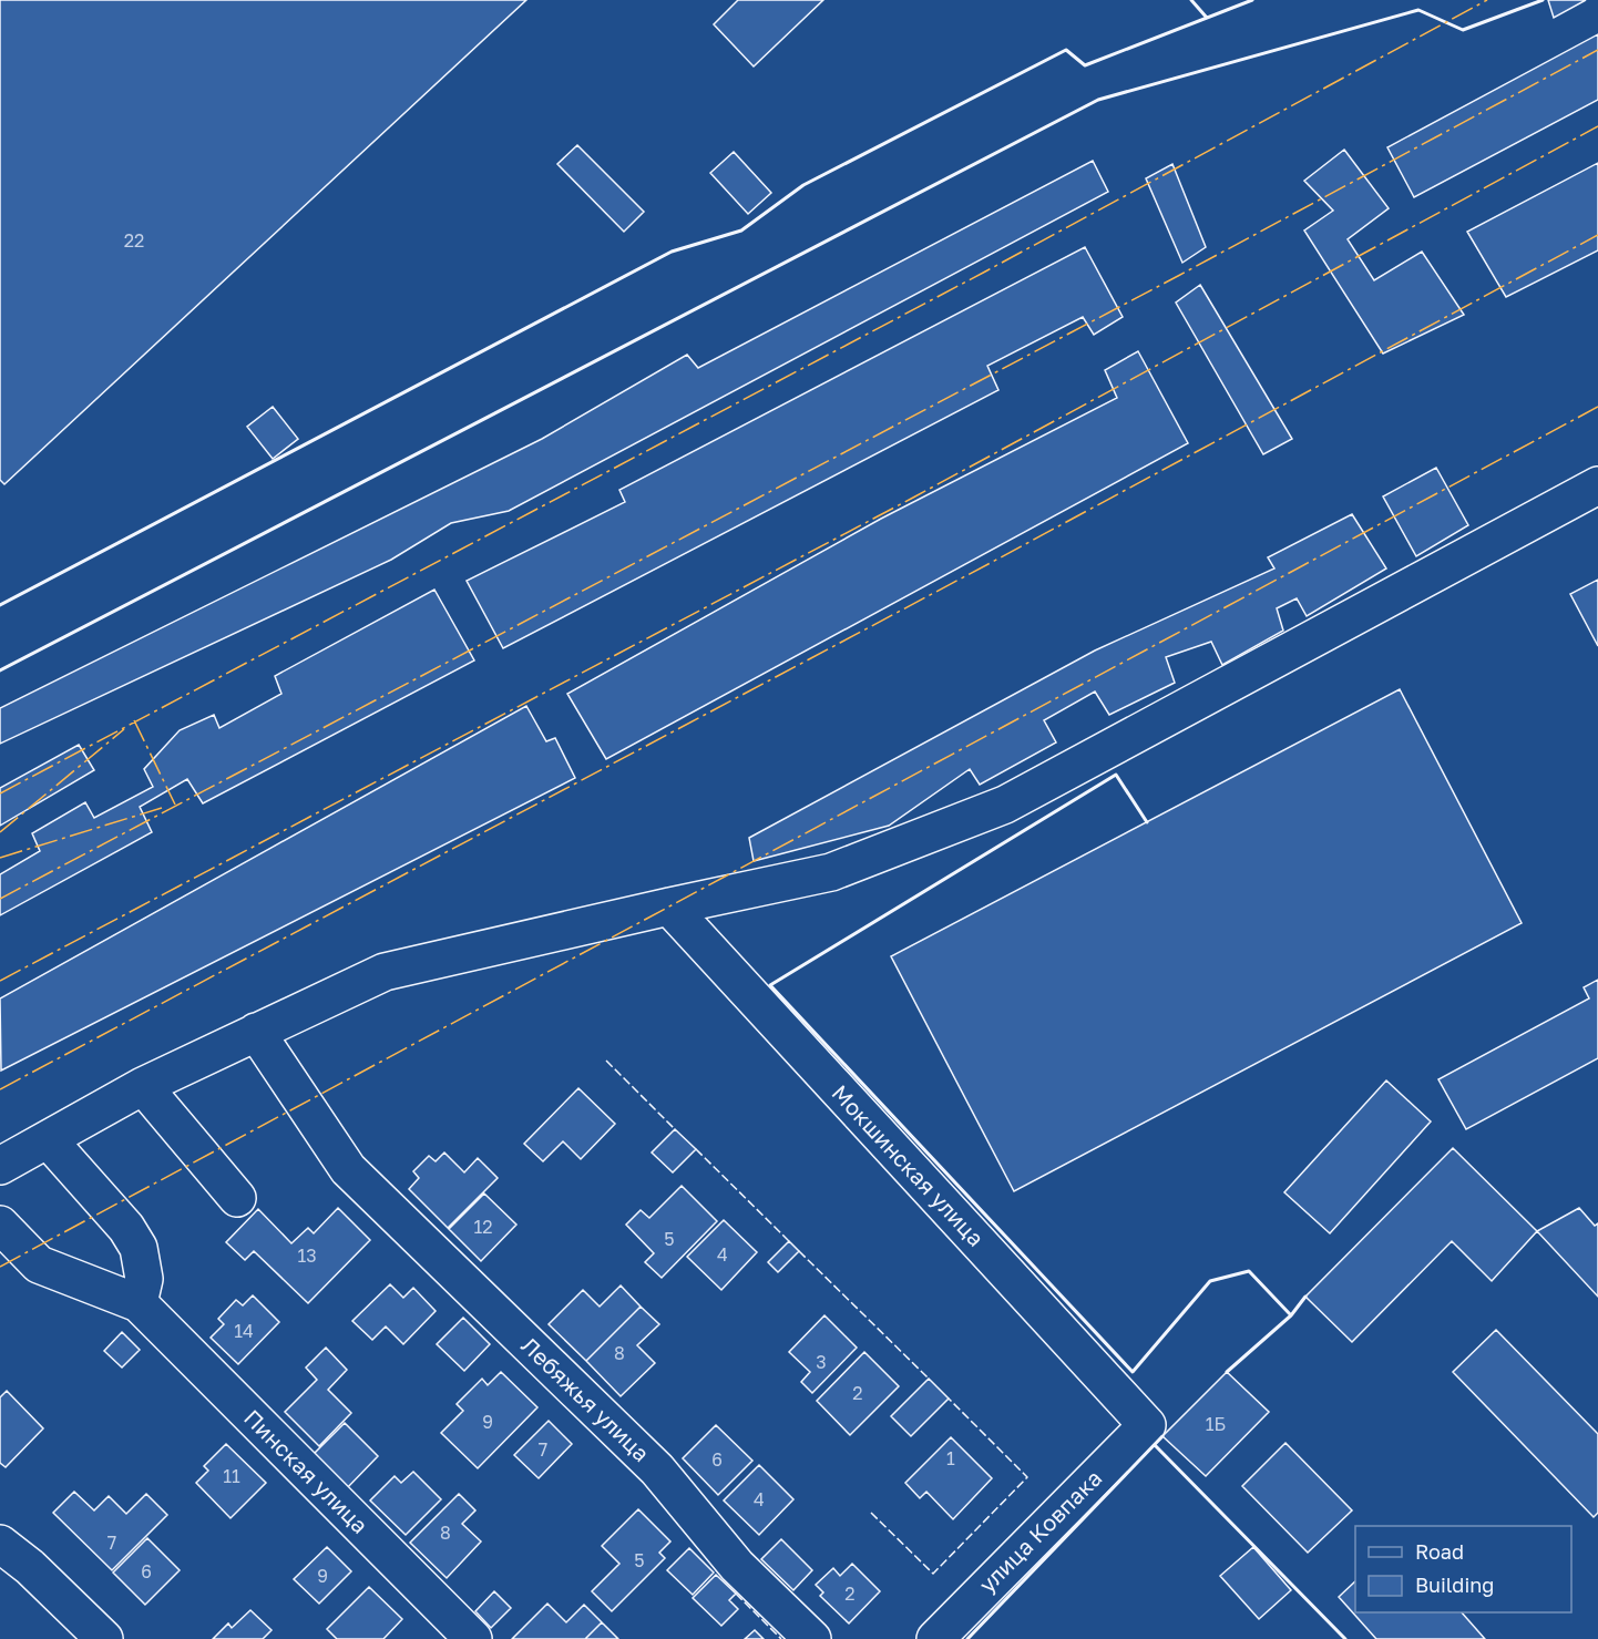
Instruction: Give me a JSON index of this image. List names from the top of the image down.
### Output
{
  "streets": {
    "street": [
      "Мокшинская улица",
      "Лебяжья улица",
      "Пинская улица",
      "улица Ковпака"
    ]
  },
  "crossings": [
    ["Мокшинская улица", "улица Ковпака"]
  ],
  "house_numbers": [
    "22",
    "12",
    "5",
    "4",
    "13",
    "14",
    "8",
    "3",
    "2",
    "9",
    "1Б",
    "7",
    "1",
    "6",
    "11",
    "4",
    "8",
    "7",
    "5",
    "6",
    "9",
    "2"
  ],
  "legend": ["Road", "Building"]
}
